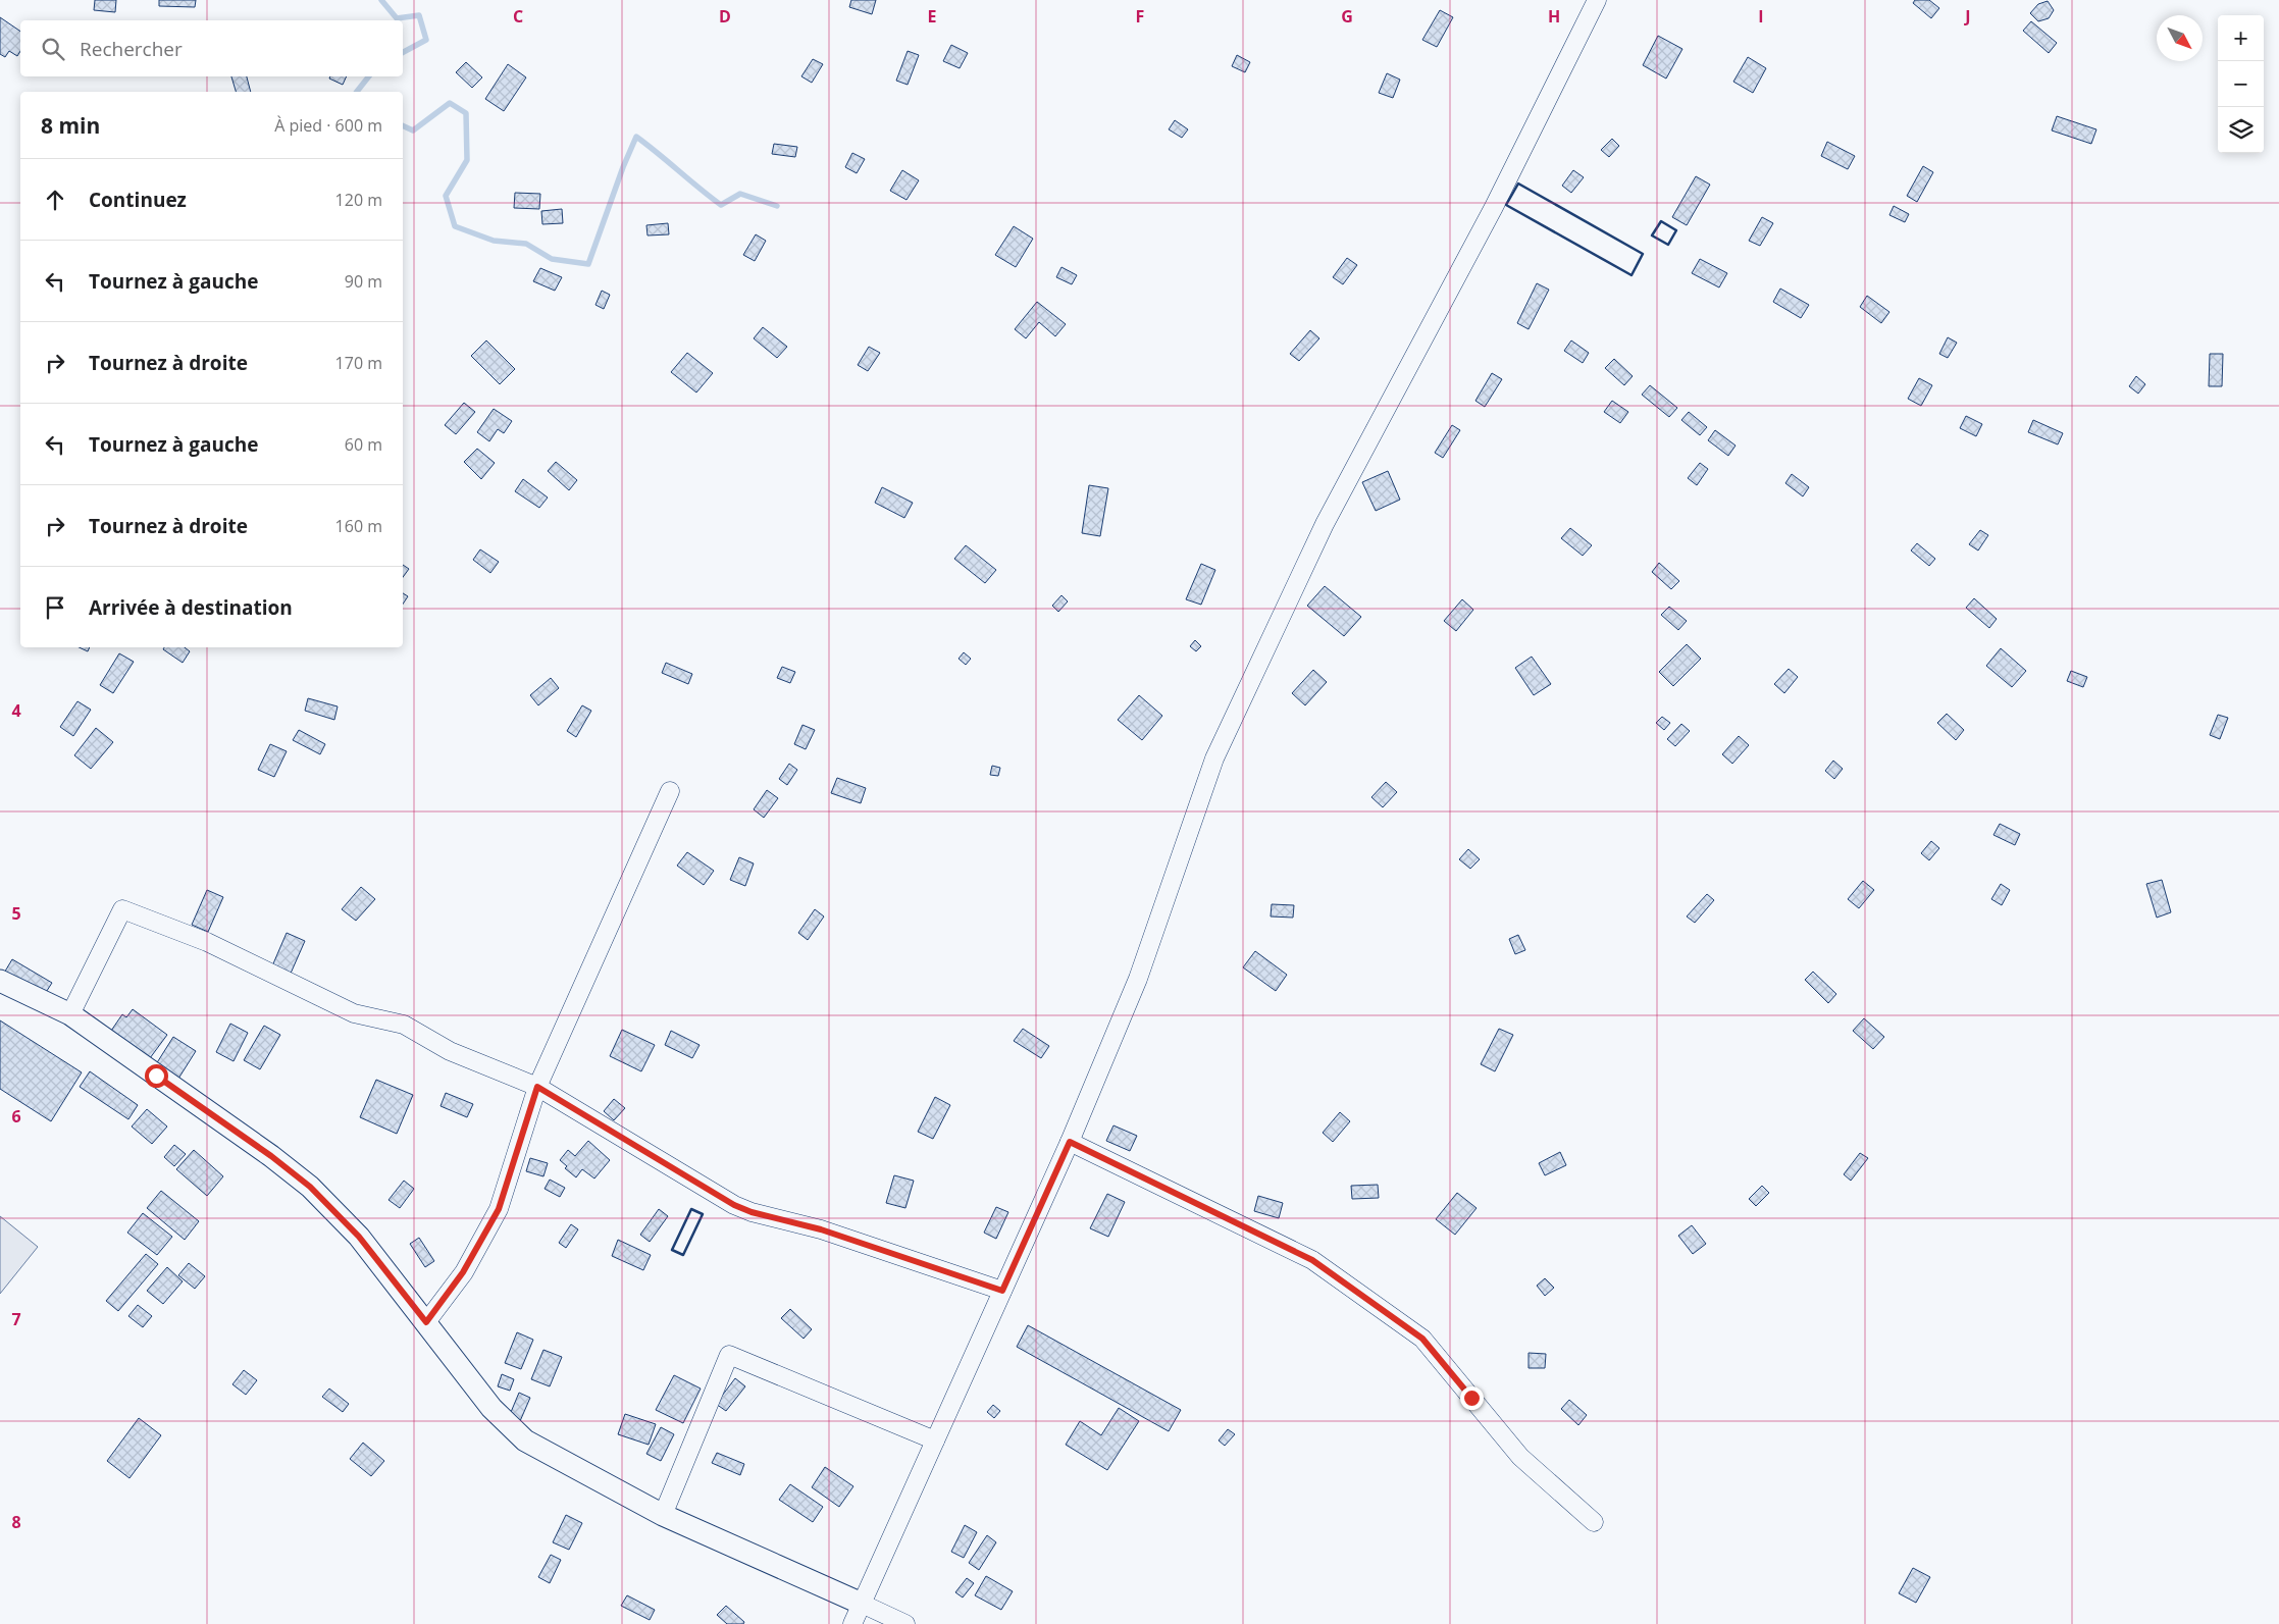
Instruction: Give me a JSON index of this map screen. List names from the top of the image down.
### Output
{
  "north": "bottom right",
  "page": {
    "map_buttons": ["+", "−"],
    "search": "Rechercher",
    "heading": ["8 min", "À pied · 600 m"],
    "list": [
      ["Continuez", "120 m"],
      ["Tournez à gauche", "90 m"],
      ["Tournez à droite", "170 m"],
      ["Tournez à gauche", "60 m"],
      ["Tournez à droite", "160 m"],
      "Arrivée à destination"
    ]
  },
  "grid": {
    "columns": [
      "C",
      "D",
      "E",
      "F",
      "G",
      "H",
      "I",
      "J"
    ],
    "rows": [
      "4",
      "5",
      "6",
      "7",
      "8"
    ]
  }
}
